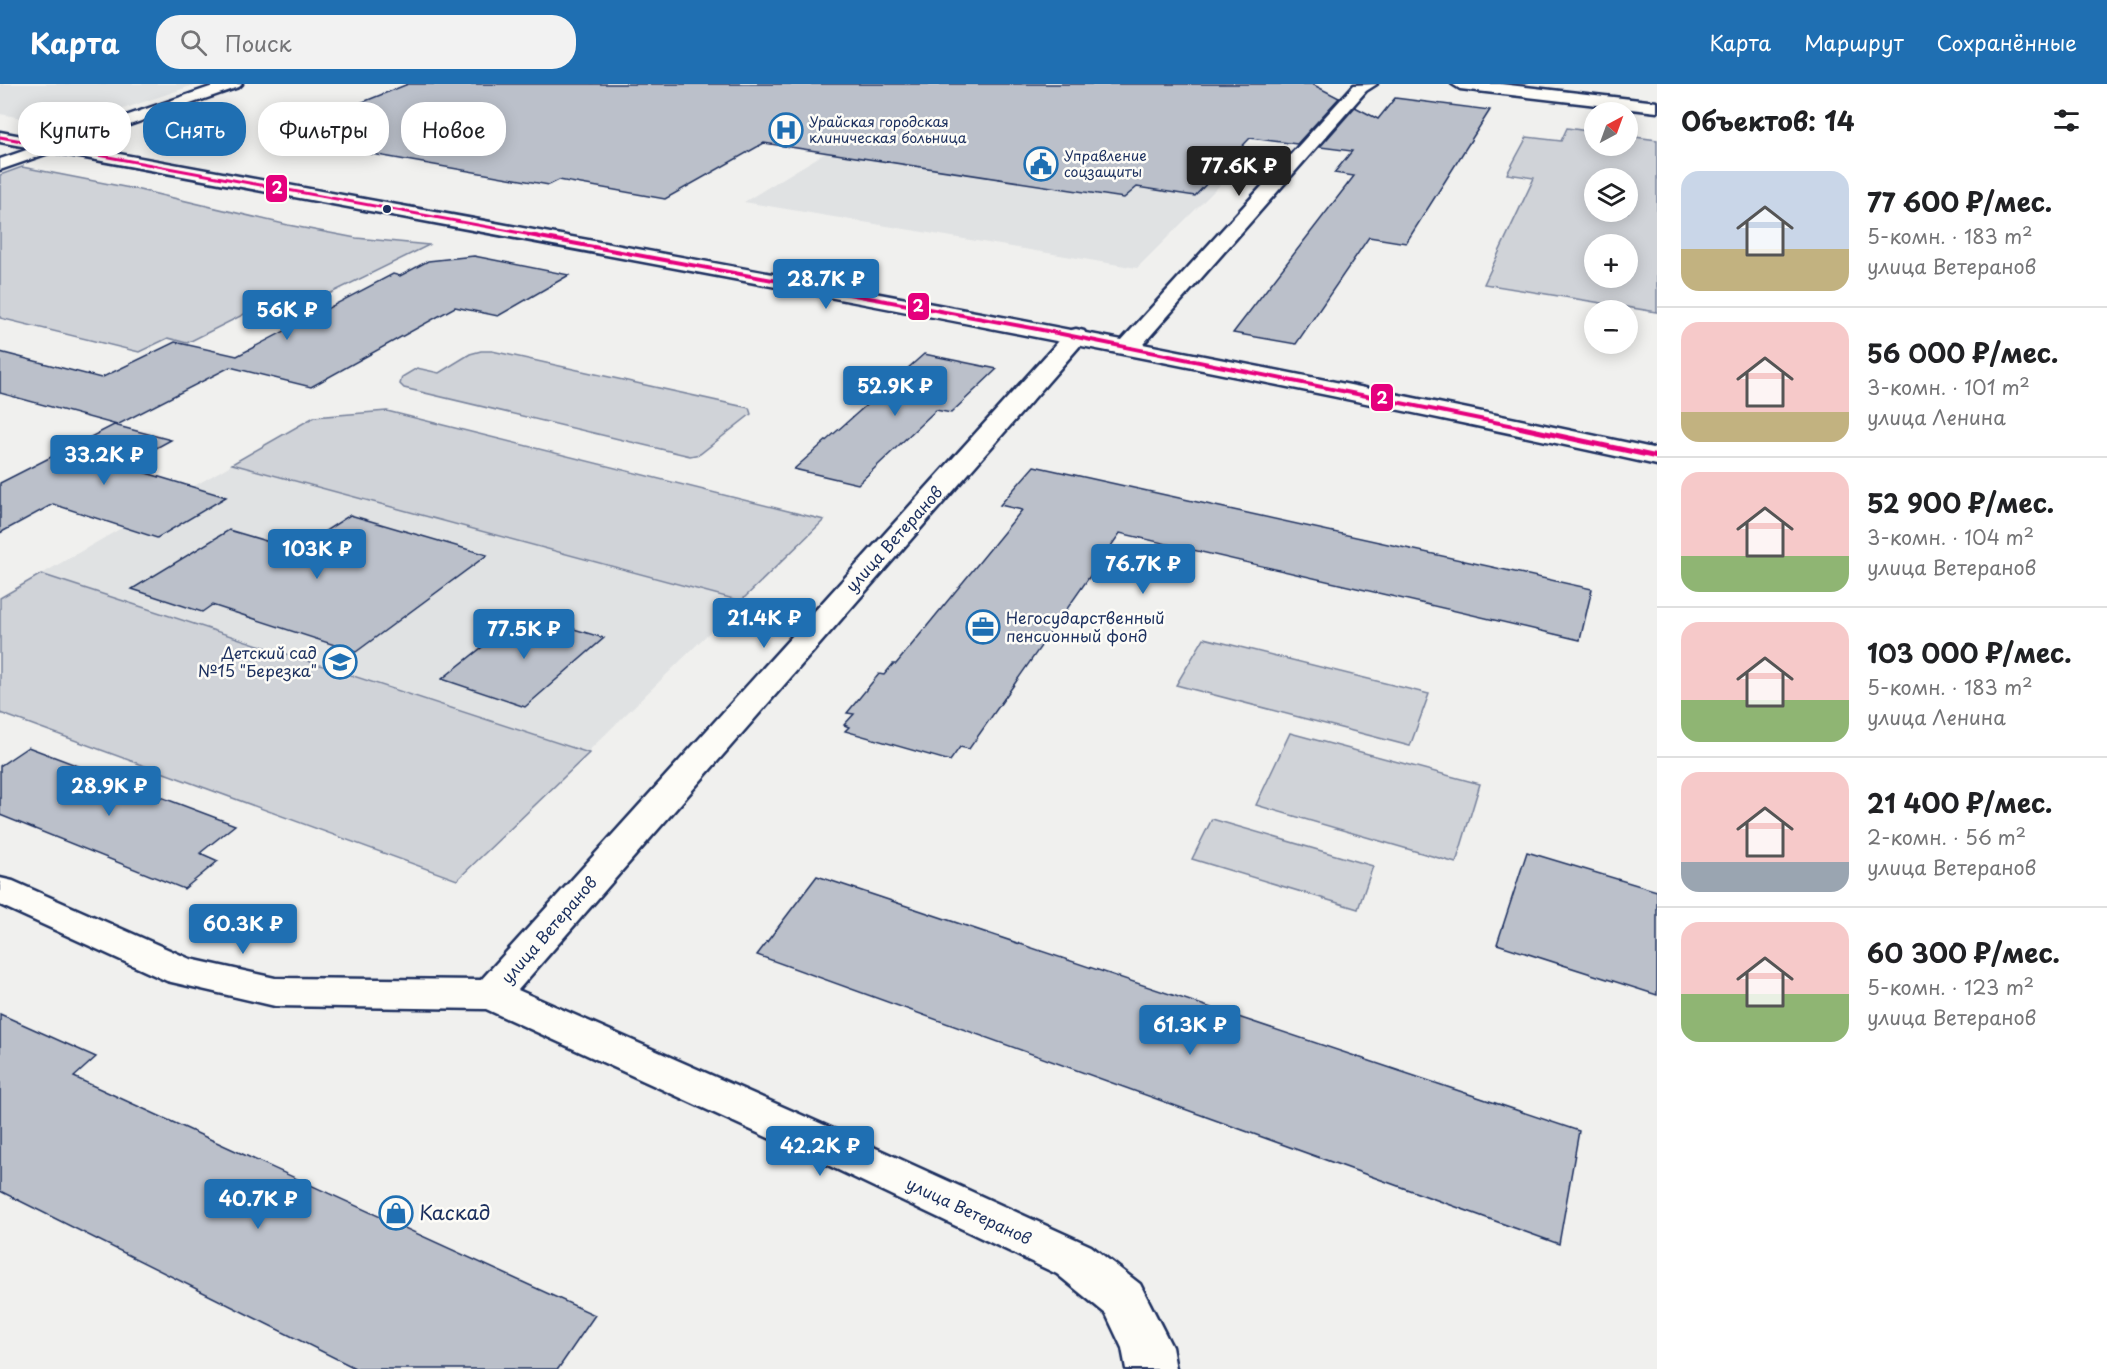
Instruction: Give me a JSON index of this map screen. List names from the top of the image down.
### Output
{
  "streets": {
    "street": ["улица Ветеранов"]
  },
  "places": {
    "hospital": ["Урайская городская клиническая больница"],
    "public building": ["Управление соцзащиты"],
    "office": ["Негосударственный пенсионный фонд"],
    "school or university": ["Детский сад №15 \"Березка\""],
    "shop": ["Каскад"]
  },
  "lines": ["transit line 2"],
  "north": "top right",
  "page": {
    "header": "Карта",
    "search": "Поиск",
    "nav": ["Карта", "Маршрут", "Сохранённые"],
    "heading": "Объектов: 14",
    "map_buttons": ["+", "−"],
    "chip": [
      "Купить",
      "Снять",
      "Фильтры",
      "Новое"
    ],
    "price": [
      "77.6K ₽",
      "28.7K ₽",
      "56K ₽",
      "52.9K ₽",
      "33.2K ₽",
      "103K ₽",
      "76.7K ₽",
      "21.4K ₽",
      "77.5K ₽",
      "28.9K ₽",
      "60.3K ₽",
      "61.3K ₽",
      "42.2K ₽",
      "40.7K ₽"
    ],
    "list": [
      {
        "name": "77 600 ₽/мес.",
        "note": "5-комн. · 183 m² · улица Ветеранов"
      },
      {
        "name": "56 000 ₽/мес.",
        "note": "3-комн. · 101 m² · улица Ленина"
      },
      {
        "name": "52 900 ₽/мес.",
        "note": "3-комн. · 104 m² · улица Ветеранов"
      },
      {
        "name": "103 000 ₽/мес.",
        "note": "5-комн. · 183 m² · улица Ленина"
      },
      {
        "name": "21 400 ₽/мес.",
        "note": "2-комн. · 56 m² · улица Ветеранов"
      },
      {
        "name": "60 300 ₽/мес.",
        "note": "5-комн. · 123 m² · улица Ветеранов"
      }
    ]
  }
}
